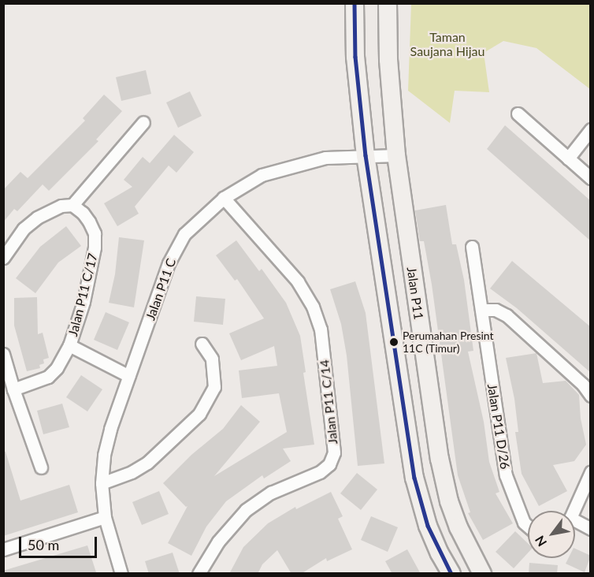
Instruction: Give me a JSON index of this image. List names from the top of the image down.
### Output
{
  "streets": {
    "main road": ["Jalan P11"],
    "street": [
      "Jalan P11 C",
      "Jalan P11 C/17",
      "Jalan P11 C/14",
      "Jalan P11 D/26"
    ]
  },
  "crossings": [
    ["Jalan P11 C", "Jalan P11"],
    ["Jalan P11 C", "Jalan P11 C/14"]
  ],
  "parks": ["Taman Saujana Hijau"],
  "places": ["Perumahan Presint 11C (Timur)"],
  "scale_bar": "50 m",
  "north": "bottom left"
}
